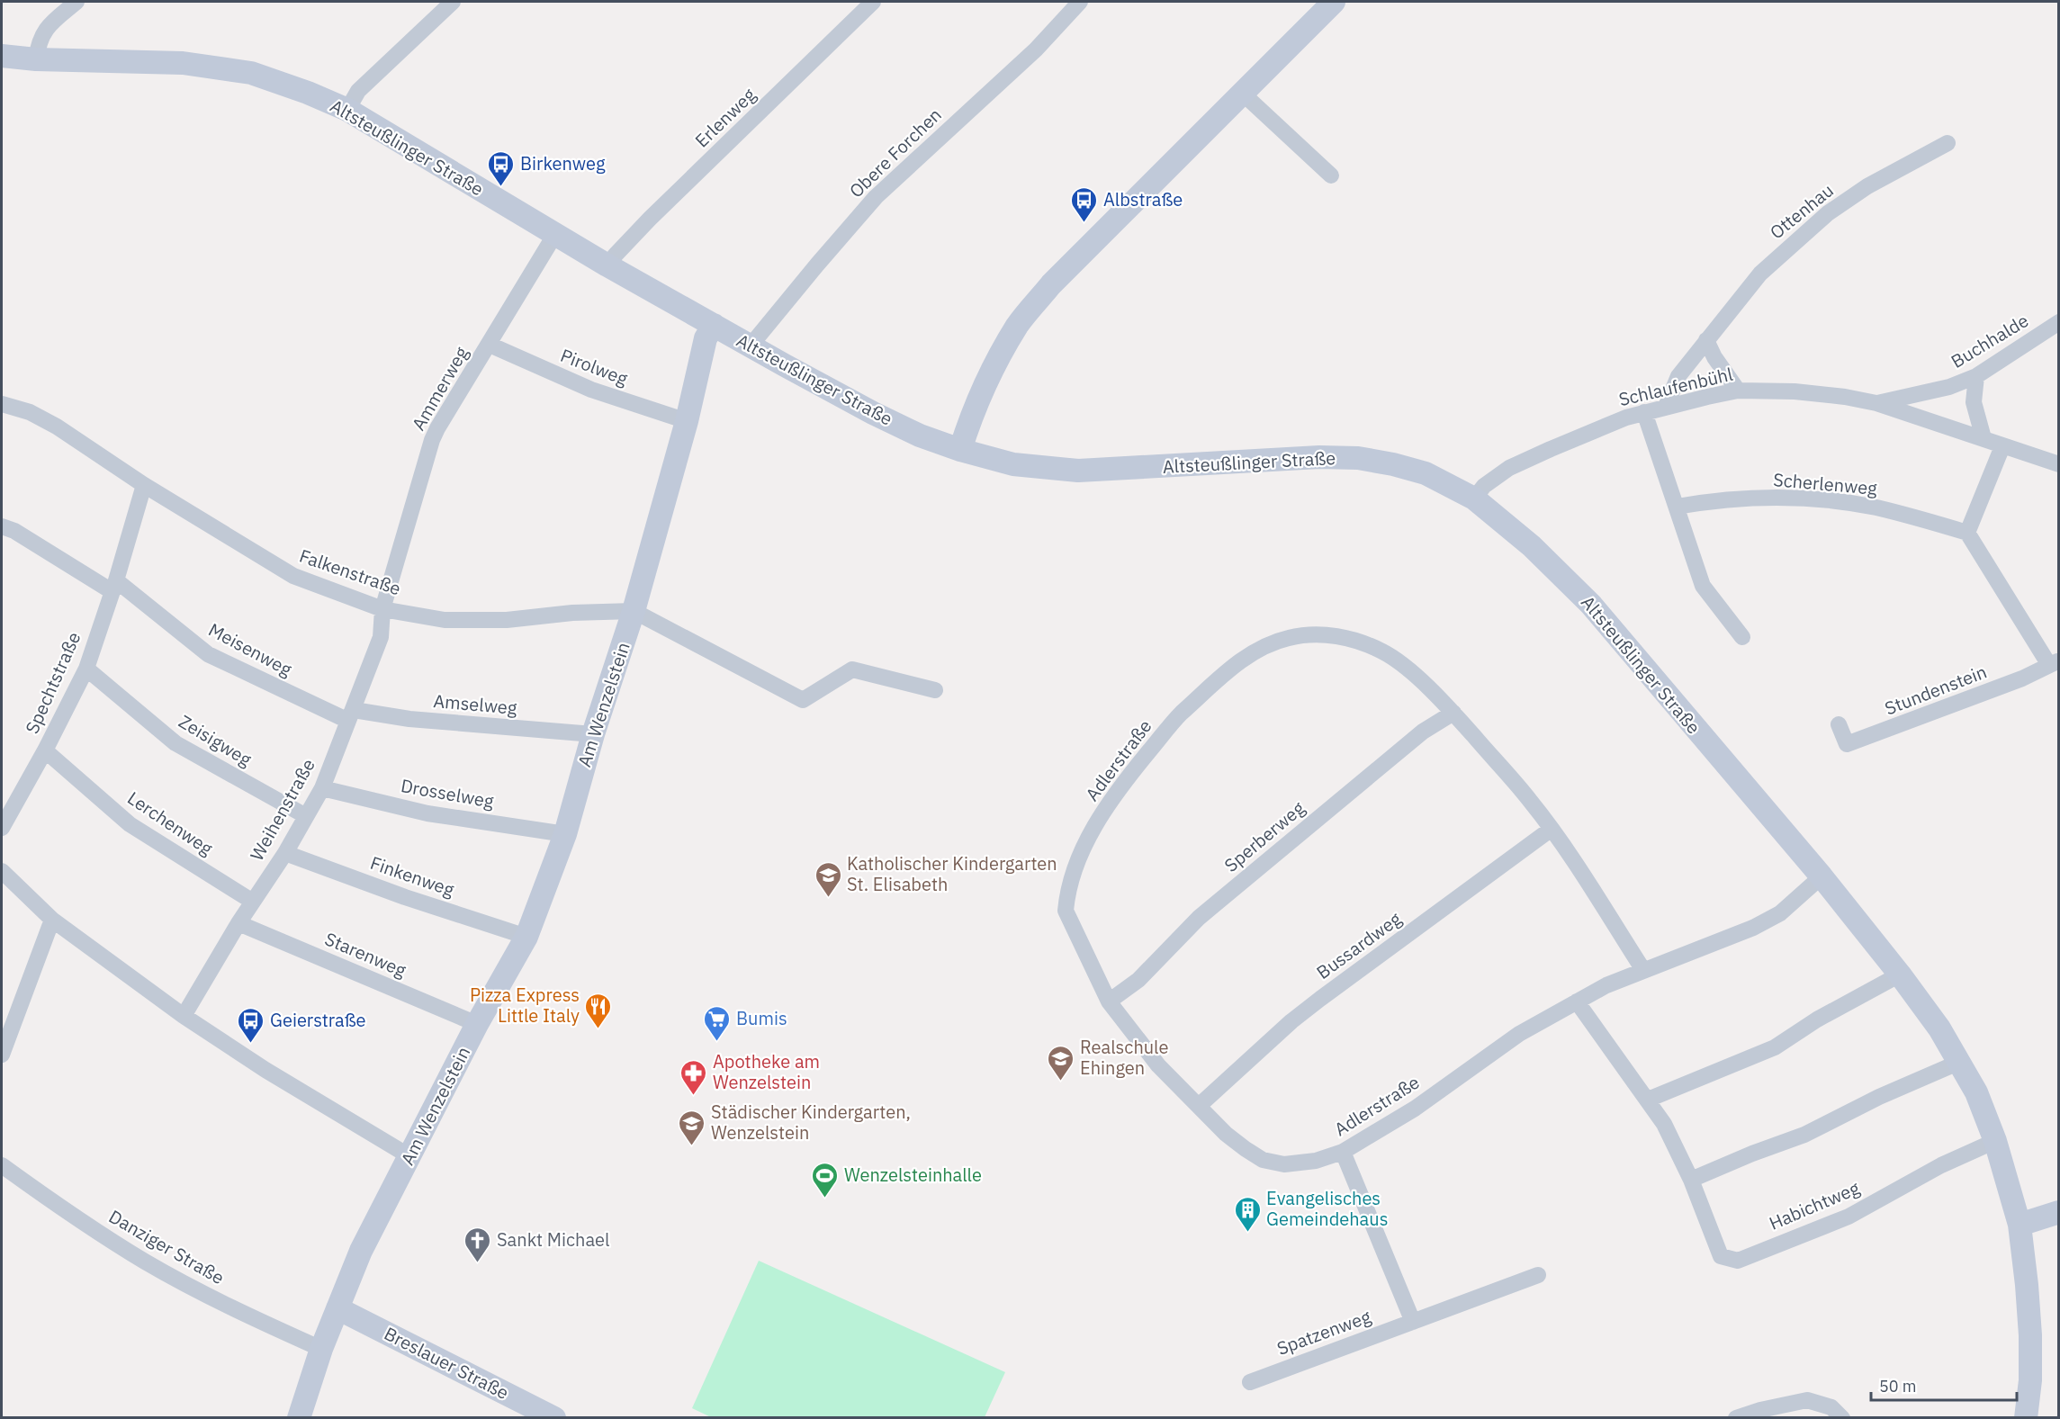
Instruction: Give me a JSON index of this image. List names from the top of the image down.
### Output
{
  "streets": {
    "street": [
      "Erlenweg",
      "Altsteußlinger Straße",
      "Obere Forchen",
      "Ottenhau",
      "Buchhalde",
      "Pirolweg",
      "Schlaufenbühl",
      "Ammerweg",
      "Scherlenweg",
      "Falkenstraße",
      "Meisenweg",
      "Spechtstraße",
      "Stundenstein",
      "Amselweg",
      "Am Wenzelstein",
      "Zeisigweg",
      "Adlerstraße",
      "Drosselweg",
      "Weihenstraße",
      "Lerchenweg",
      "Sperberweg",
      "Finkenweg",
      "Bussardweg",
      "Starenweg",
      "Habichtweg",
      "Danziger Straße",
      "Spatzenweg",
      "Breslauer Straße"
    ]
  },
  "crossings": [
    ["Erlenweg", "Altsteußlinger Straße"],
    ["Altsteußlinger Straße", "Obere Forchen"],
    ["Altsteußlinger Straße", "Schlaufenbühl"],
    ["Altsteußlinger Straße", "Ammerweg"],
    ["Altsteußlinger Straße", "Am Wenzelstein"],
    ["Altsteußlinger Straße", "Adlerstraße"],
    ["Altsteußlinger Straße", "Habichtweg"],
    ["Ottenhau", "Schlaufenbühl"],
    ["Buchhalde", "Schlaufenbühl"],
    ["Pirolweg", "Ammerweg"],
    ["Pirolweg", "Am Wenzelstein"],
    ["Ammerweg", "Falkenstraße"],
    ["Ammerweg", "Weihenstraße"],
    ["Falkenstraße", "Spechtstraße"],
    ["Falkenstraße", "Am Wenzelstein"],
    ["Falkenstraße", "Weihenstraße"],
    ["Meisenweg", "Spechtstraße"],
    ["Meisenweg", "Amselweg"],
    ["Meisenweg", "Weihenstraße"],
    ["Spechtstraße", "Zeisigweg"],
    ["Spechtstraße", "Lerchenweg"],
    ["Amselweg", "Am Wenzelstein"],
    ["Amselweg", "Weihenstraße"],
    ["Am Wenzelstein", "Drosselweg"],
    ["Am Wenzelstein", "Finkenweg"],
    ["Am Wenzelstein", "Starenweg"],
    ["Am Wenzelstein", "Danziger Straße"],
    ["Am Wenzelstein", "Breslauer Straße"],
    ["Zeisigweg", "Weihenstraße"],
    ["Adlerstraße", "Sperberweg"],
    ["Adlerstraße", "Bussardweg"],
    ["Adlerstraße", "Habichtweg"],
    ["Drosselweg", "Weihenstraße"],
    ["Weihenstraße", "Lerchenweg"],
    ["Weihenstraße", "Finkenweg"],
    ["Weihenstraße", "Starenweg"]
  ],
  "places": {
    "bus stop": ["Birkenweg", "Albstraße", "Geierstraße"],
    "school or university": ["Katholischer Kindergarten St. Elisabeth", "Realschule Ehingen", "Städischer Kindergarten, Wenzelstein"],
    "restaurant": ["Pizza Express Little Italy"],
    "supermarket": ["Bumis"],
    "pharmacy": ["Apotheke am Wenzelstein"],
    "sports": ["Wenzelsteinhalle"],
    "building": ["Evangelisches Gemeindehaus"],
    "church": ["Sankt Michael"]
  },
  "scale_bar": "50 m"
}
